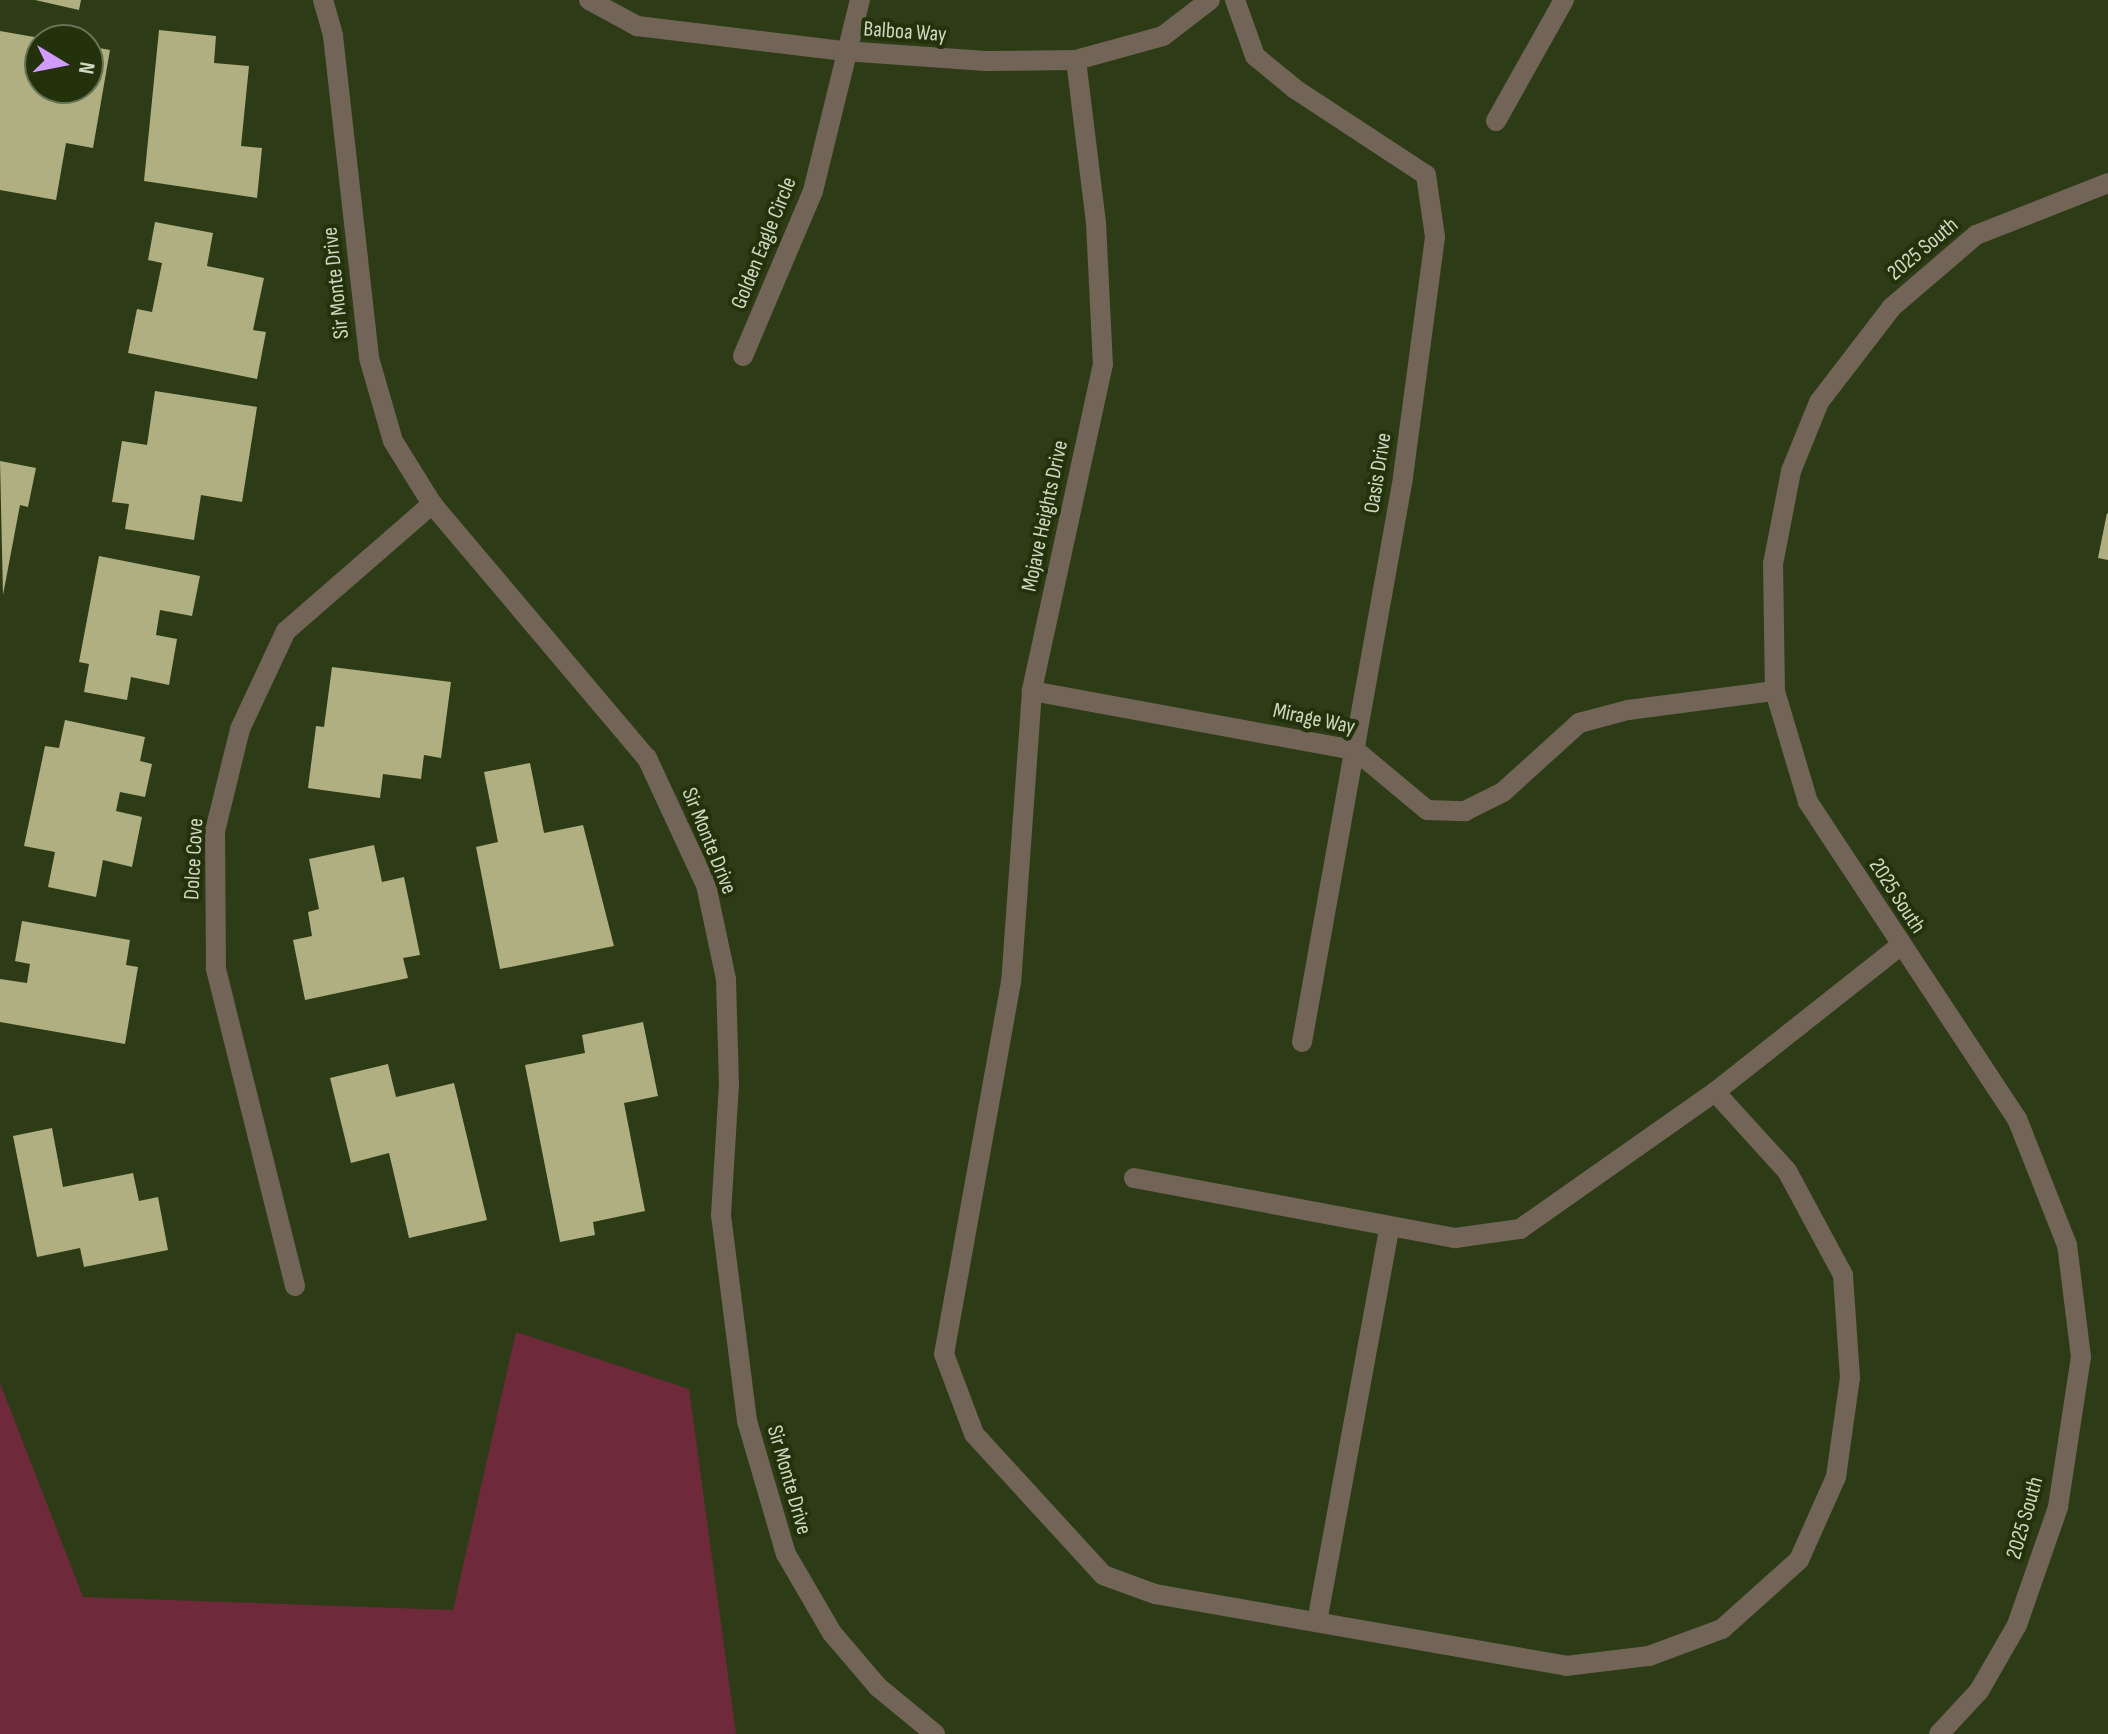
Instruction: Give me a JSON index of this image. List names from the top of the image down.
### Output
{
  "streets": {
    "street": [
      "Balboa Way",
      "Golden Eagle Circle",
      "2025 South",
      "Sir Monte Drive",
      "Oasis Drive",
      "Mojave Heights Drive",
      "Mirage Way",
      "Dolce Cove"
    ]
  },
  "crossings": [
    ["Balboa Way", "Golden Eagle Circle"],
    ["Balboa Way", "Mojave Heights Drive"],
    ["2025 South", "Mirage Way"],
    ["Sir Monte Drive", "Dolce Cove"],
    ["Oasis Drive", "Mirage Way"],
    ["Mojave Heights Drive", "Mirage Way"]
  ],
  "north": "right"
}
